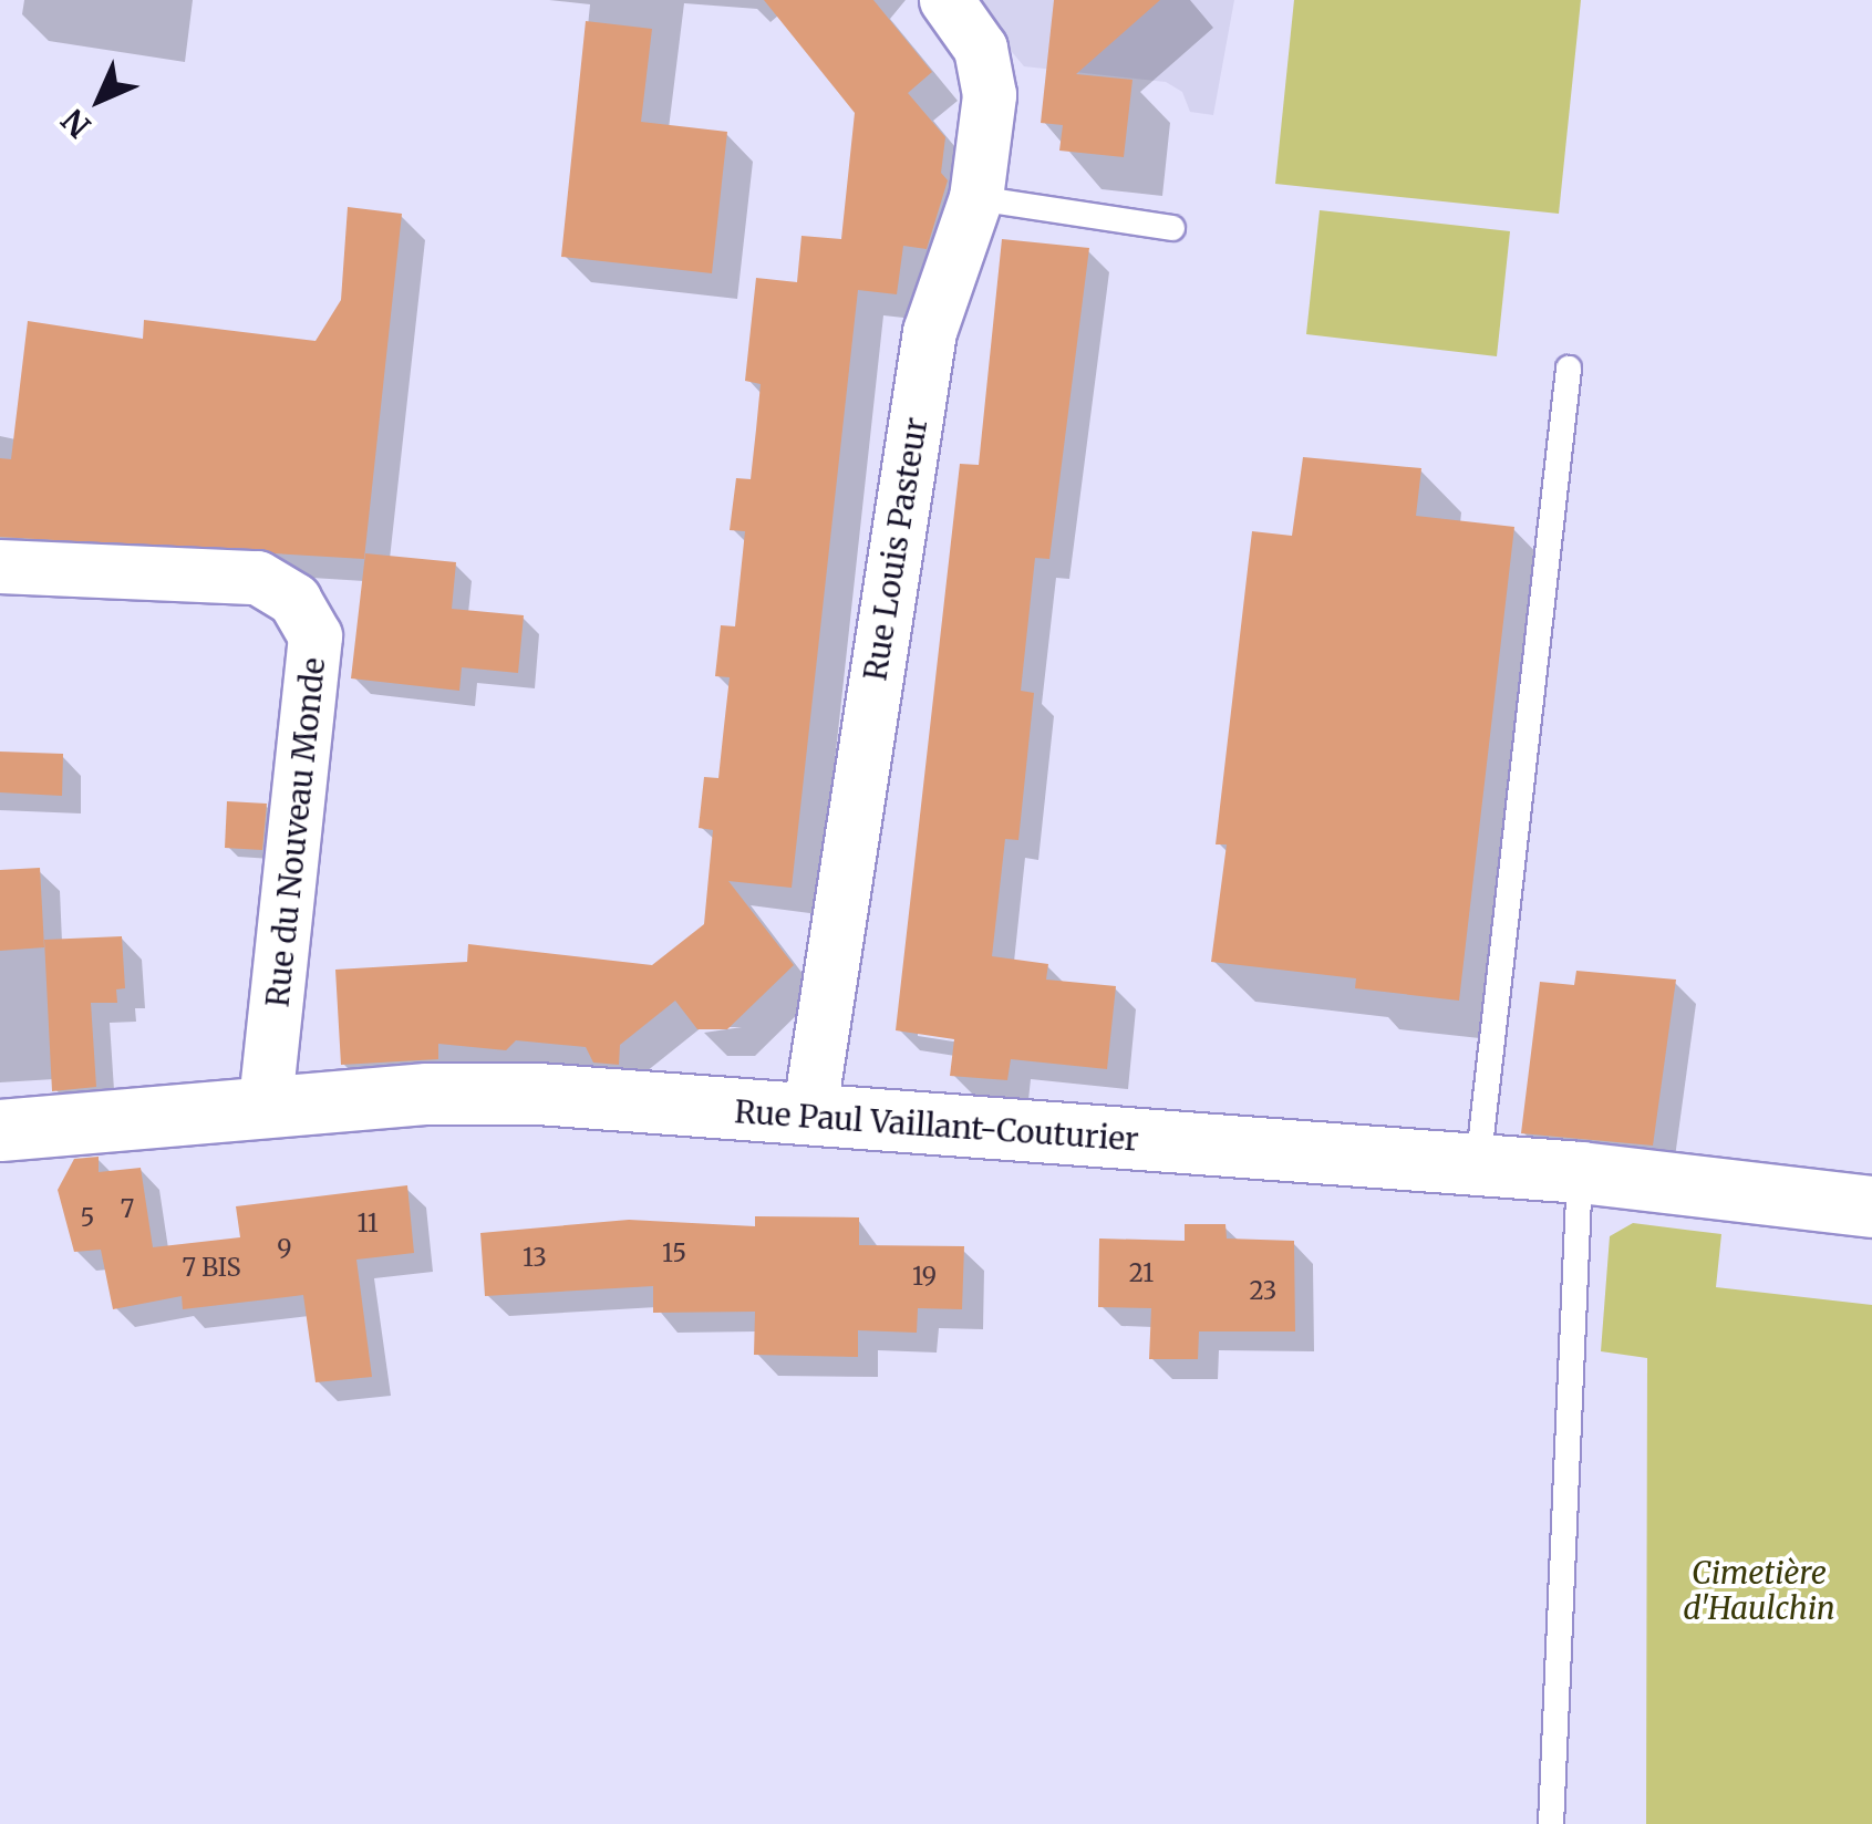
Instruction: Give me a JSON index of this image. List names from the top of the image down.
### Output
{
  "streets": {
    "street": ["Rue Louis Pasteur", "Rue du Nouveau Monde", "Rue Paul Vaillant-Couturier"]
  },
  "crossings": [
    ["Rue Louis Pasteur", "Rue Paul Vaillant-Couturier"],
    ["Rue du Nouveau Monde", "Rue Paul Vaillant-Couturier"]
  ],
  "parks": ["Cimetière d'Haulchin"],
  "house_numbers": [
    "7",
    "5",
    "11",
    "9",
    "15",
    "13",
    "7 BIS",
    "21",
    "19",
    "23"
  ],
  "north": "bottom left"
}
